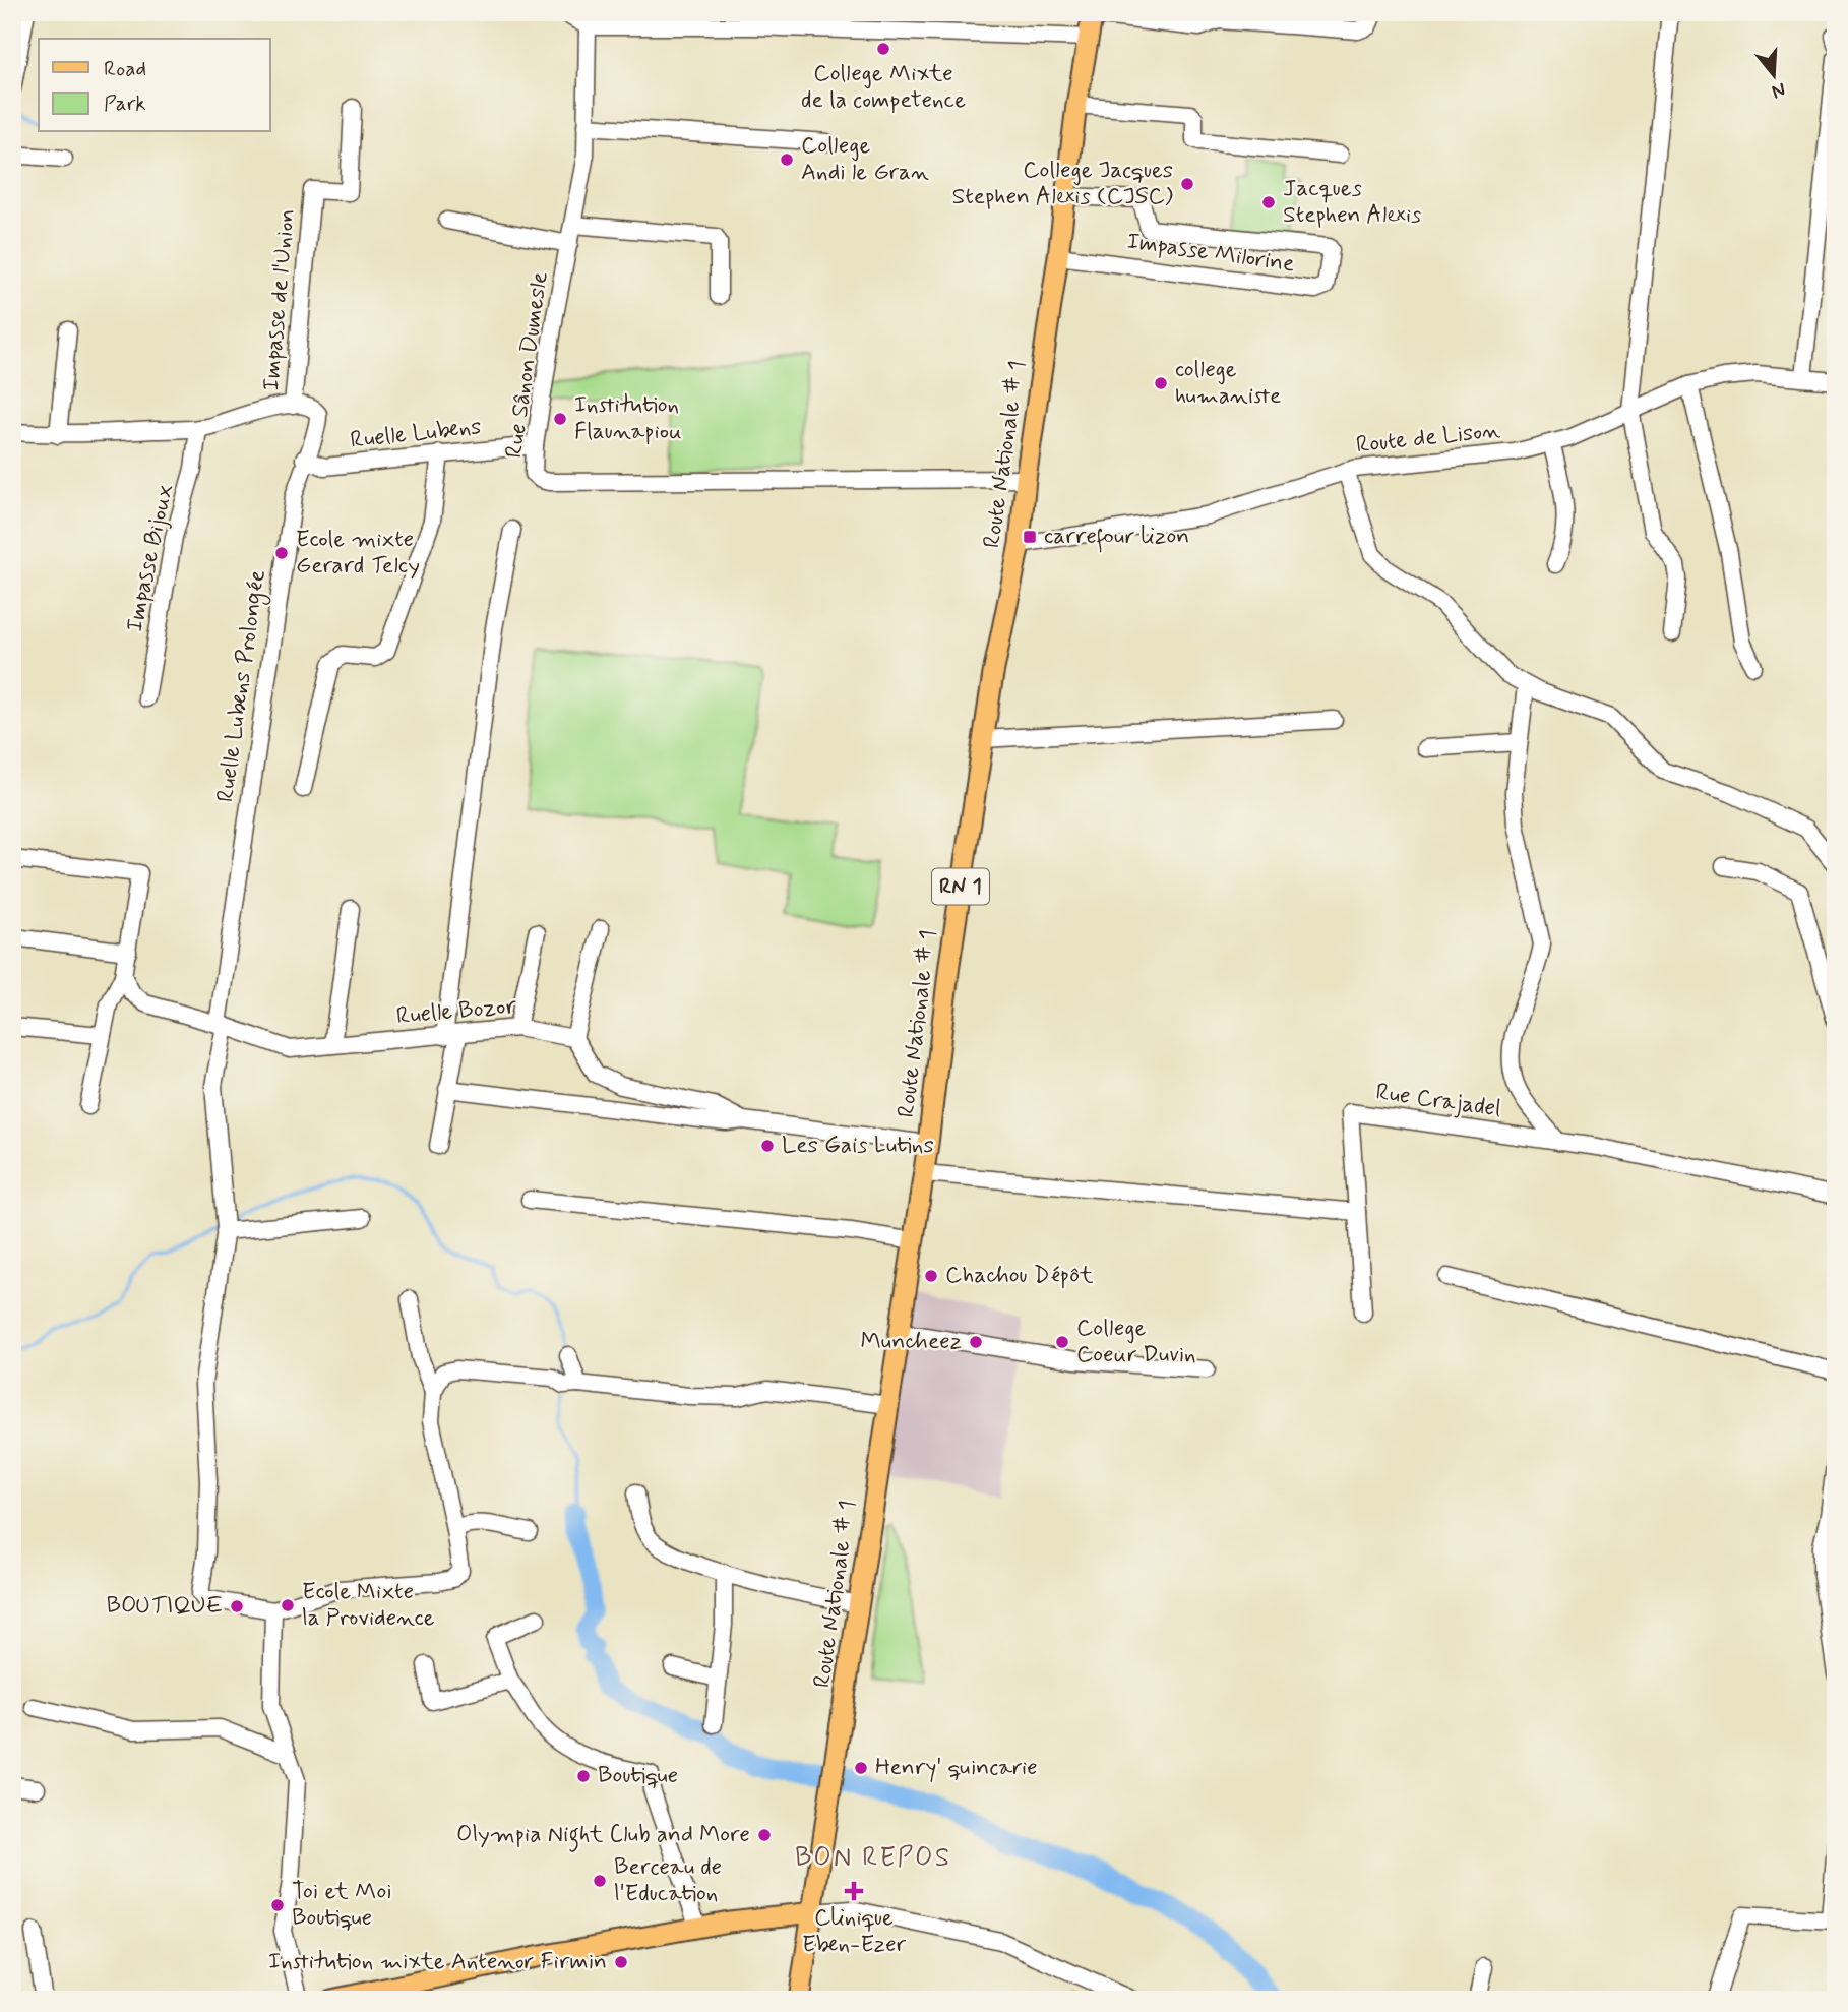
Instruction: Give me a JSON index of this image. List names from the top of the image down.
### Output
{
  "streets": {
    "main road": ["Route Nationale # 1", "RN 1"],
    "street": [
      "Impasse Milorine",
      "Impasse de l'Union",
      "Rue Sânon Dumesle",
      "Ruelle Lubens",
      "Route de Lison",
      "Impasse Bijoux",
      "Ruelle Lubens Prolongée",
      "Ruelle Bozor",
      "Rue Crajadel"
    ]
  },
  "crossings": [
    ["Impasse Milorine", "Route Nationale # 1"],
    ["Impasse de l'Union", "Ruelle Lubens Prolongée"],
    ["Rue Sânon Dumesle", "Ruelle Lubens"],
    ["Rue Sânon Dumesle", "Route Nationale # 1"],
    ["Ruelle Lubens", "Ruelle Lubens Prolongée"],
    ["Route de Lison", "Route Nationale # 1"],
    ["Ruelle Lubens Prolongée", "Ruelle Bozor"]
  ],
  "districts": ["BON REPOS"],
  "places": {
    "other": [
      "College Mixte de la competence",
      "College Andi le Gran",
      "College Jacques Stephen Alexis (CJSC)",
      "Jacques Stephen Alexis",
      "college humaniste",
      "Institution Flaunapiou",
      "Ecole mixte Gerard Telcy",
      "Les Gais Lutins",
      "Chachou Dépôt",
      "Muncheez",
      "College Coeur Duvin",
      "Ecole Mixte la Providence",
      "BOUTIQUE",
      "Henry' quincarie",
      "Boutique",
      "Olympia Night Club and More",
      "Berceau de l'Education",
      "Toi et Moi Boutique",
      "Institution mixte Antenor Firmin"
    ],
    "transit": ["carrefour lizon"],
    "health": ["Clinique Eben-Ezer"]
  },
  "legend": ["Road", "Park"],
  "north": "bottom"
}
